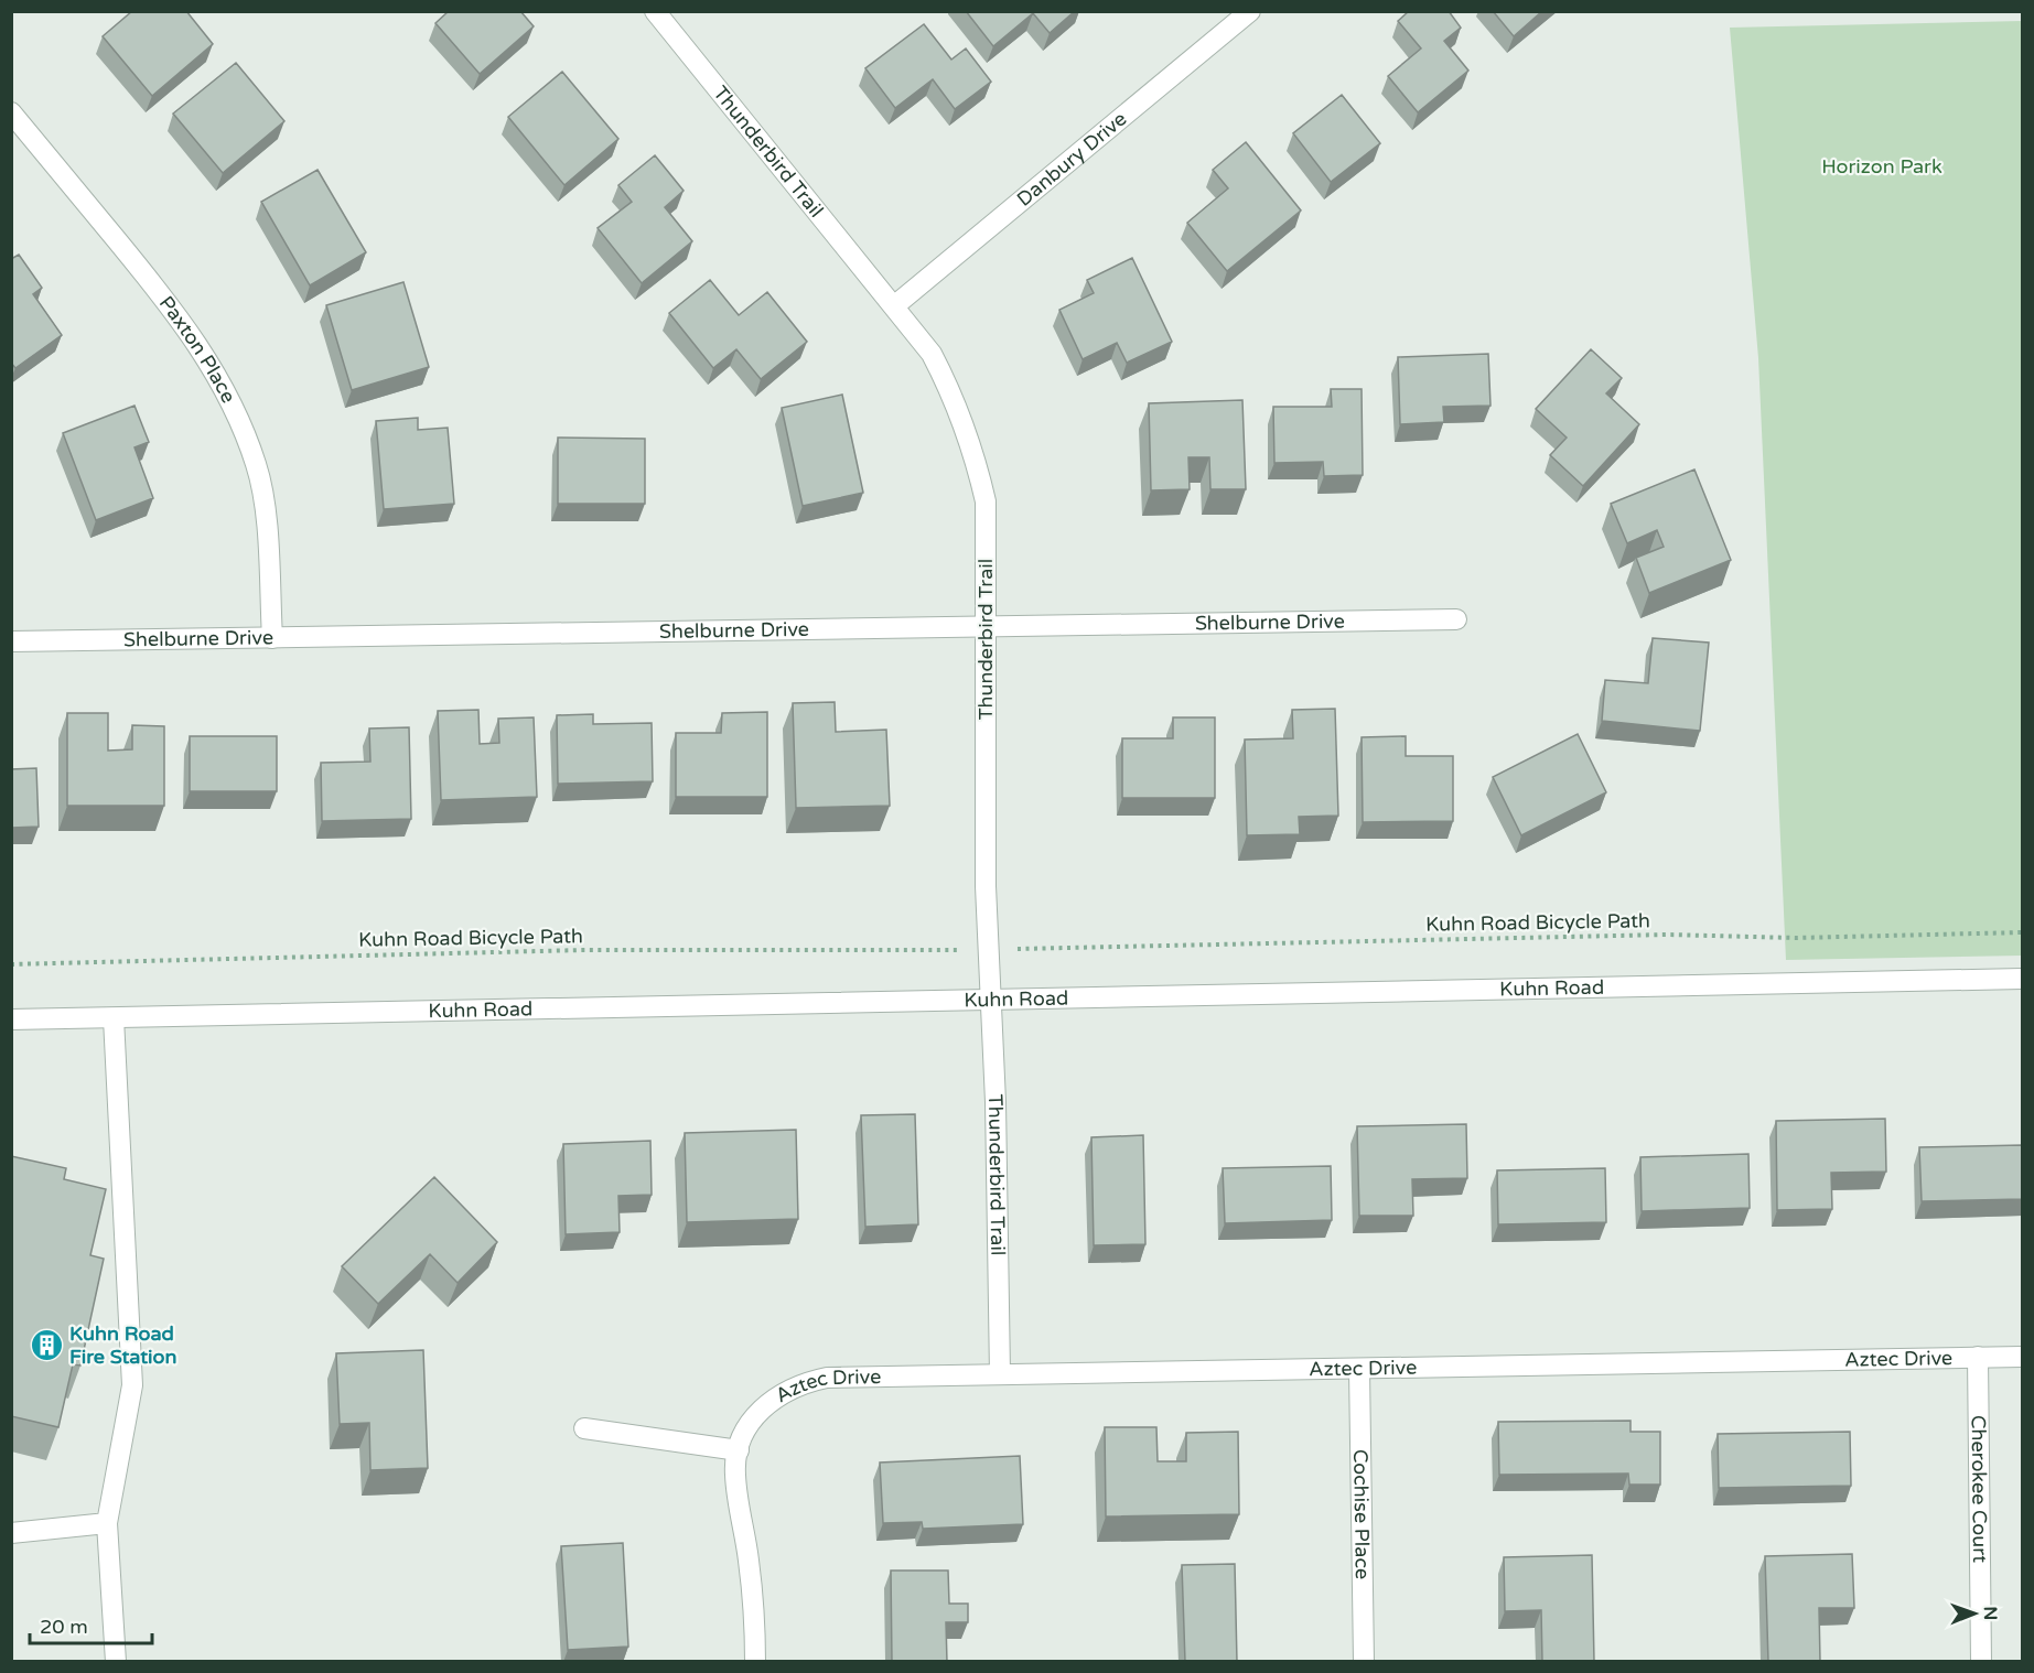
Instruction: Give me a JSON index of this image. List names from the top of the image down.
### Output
{
  "streets": {
    "street": [
      "Thunderbird Trail",
      "Danbury Drive",
      "Paxton Place",
      "Shelburne Drive",
      "Kuhn Road",
      "Aztec Drive",
      "Cherokee Court",
      "Cochise Place"
    ],
    "path": ["Kuhn Road Bicycle Path"]
  },
  "crossings": [
    ["Thunderbird Trail", "Danbury Drive"],
    ["Thunderbird Trail", "Shelburne Drive"],
    ["Thunderbird Trail", "Kuhn Road"],
    ["Thunderbird Trail", "Aztec Drive"],
    ["Paxton Place", "Shelburne Drive"],
    ["Aztec Drive", "Cherokee Court"],
    ["Aztec Drive", "Cochise Place"]
  ],
  "parks": ["Horizon Park"],
  "places": {
    "building": ["Kuhn Road Fire Station"]
  },
  "scale_bar": "20 m",
  "north": "right"
}
